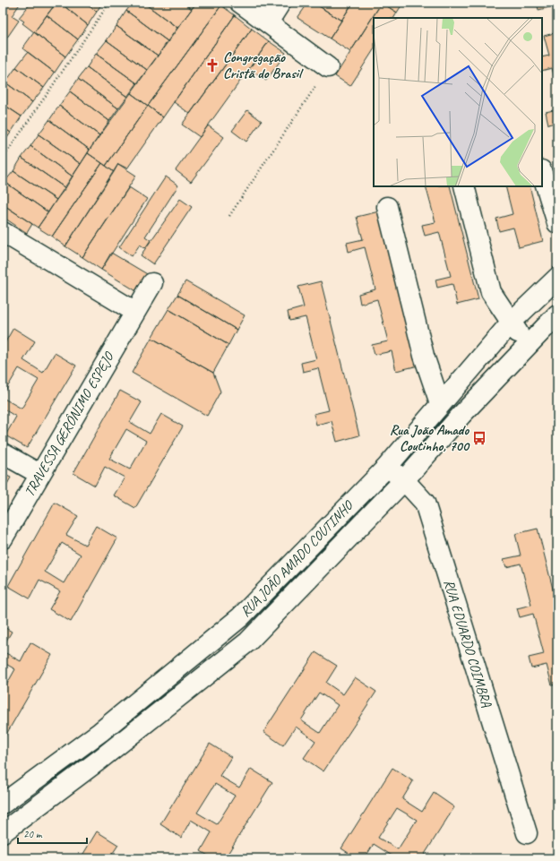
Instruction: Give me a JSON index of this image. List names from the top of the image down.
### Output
{
  "streets": {
    "street": ["TRAVESSA GERÔNIMO ESPEJO", "RUA JOÃO AMADO COUTINHO", "RUA EDUARDO COIMBRA"]
  },
  "crossings": [
    ["RUA JOÃO AMADO COUTINHO", "RUA EDUARDO COIMBRA"]
  ],
  "places": {
    "church": ["Congregação Cristã do Brasil"],
    "bus stop": ["Rua João Amado Coutinho, 700"]
  },
  "scale_bar": "20 m"
}
